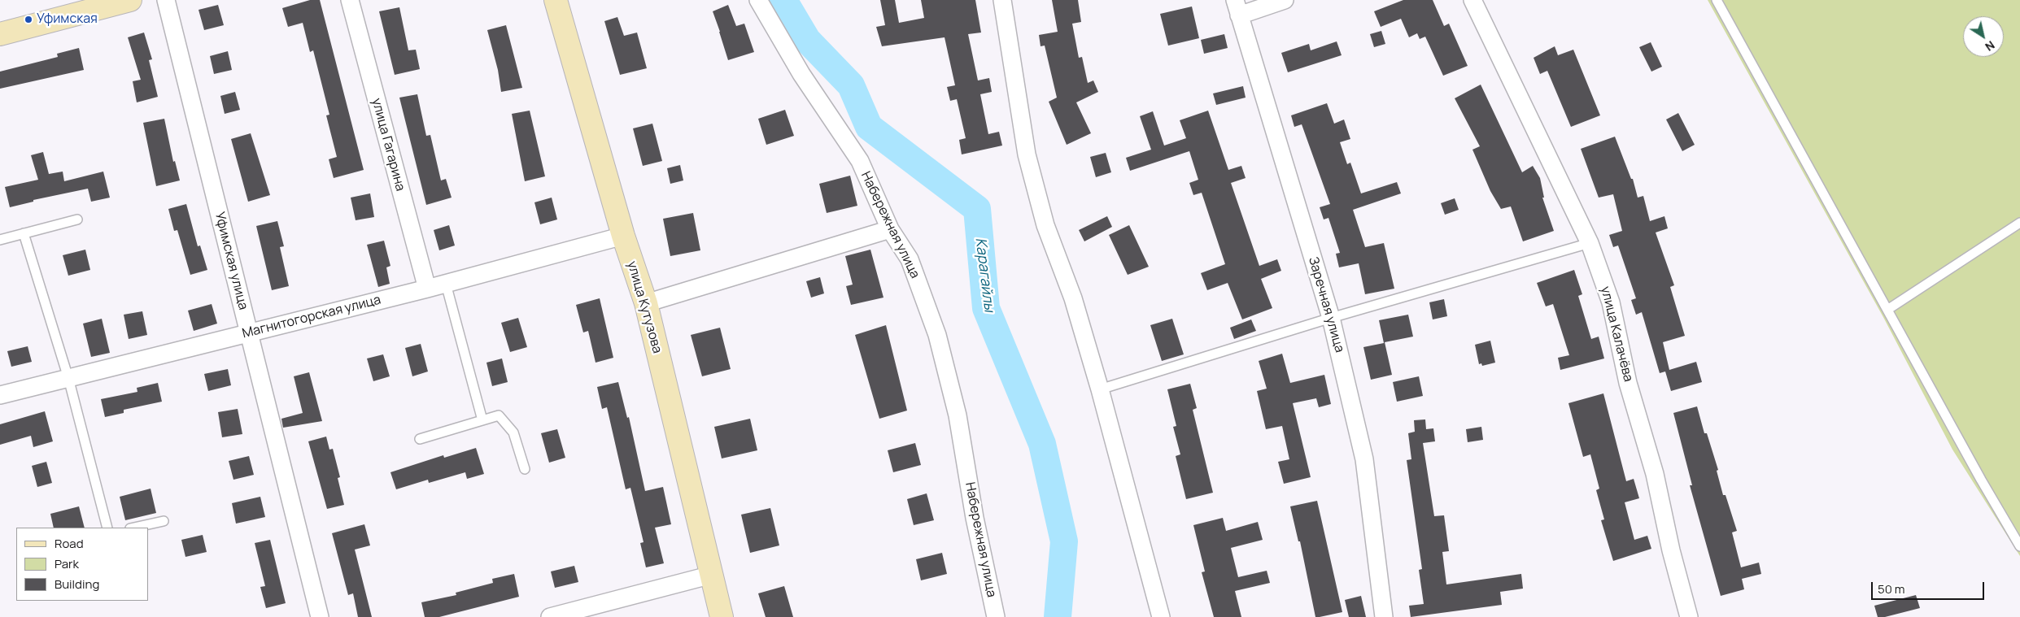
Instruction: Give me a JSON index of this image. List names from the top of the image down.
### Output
{
  "streets": {
    "main road": ["улица Кутузова"],
    "street": [
      "улица Гагарина",
      "Набережная улица",
      "Уфимская улица",
      "Заречная улица",
      "Магнитогорская улица",
      "улица Калачёва"
    ]
  },
  "crossings": [
    ["улица Гагарина", "Магнитогорская улица"],
    ["Уфимская улица", "Магнитогорская улица"],
    ["улица Кутузова", "Магнитогорская улица"]
  ],
  "water": ["Карагайлы"],
  "places": ["Уфимская"],
  "legend": ["Road", "Park", "Building"],
  "scale_bar": "50 m",
  "north": "bottom right"
}
